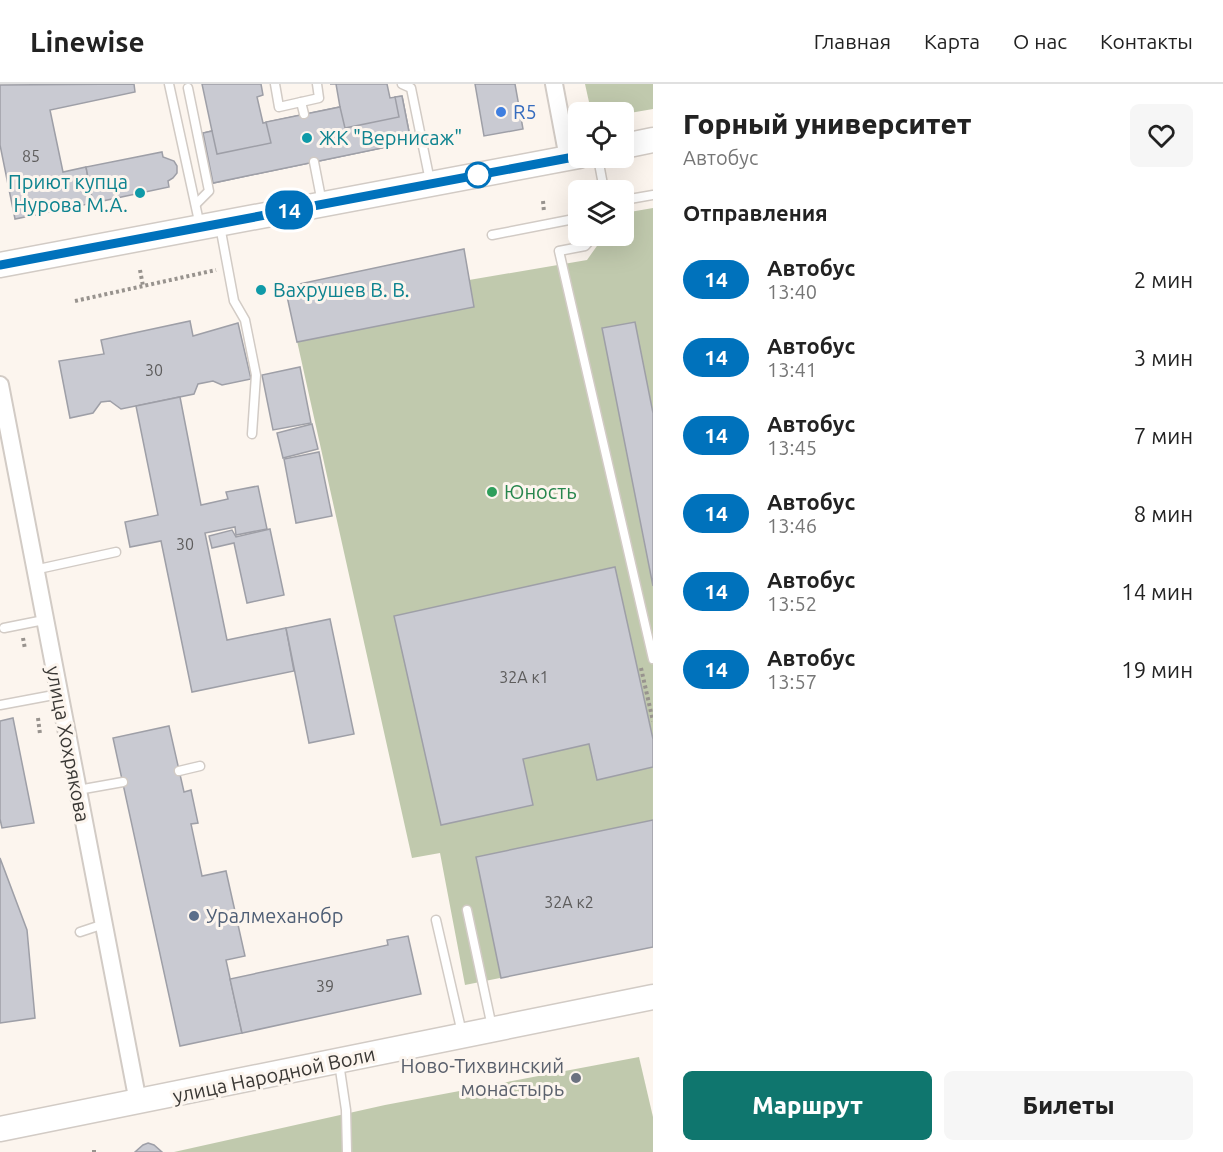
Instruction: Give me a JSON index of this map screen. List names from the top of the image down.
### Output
{
  "streets": {
    "street": ["улица Хохрякова", "улица Народной Воли"]
  },
  "crossings": [
    ["улица Хохрякова", "улица Народной Воли"]
  ],
  "places": [
    "R5",
    "ЖК \"Вернисаж\"",
    "Приют купца Нурова М.А.",
    "Вахрушев В. В.",
    "Юность",
    "Уралмеханобр",
    "Ново-Тихвинский монастырь"
  ],
  "lines": ["bus line 14"],
  "house_numbers": [
    "85",
    "30",
    "30",
    "32А к1",
    "32А к2",
    "39"
  ],
  "page": {
    "header": "Linewise",
    "nav": [
      "Главная",
      "Карта",
      "О нас",
      "Контакты"
    ],
    "on_map": "14",
    "heading": [
      ["Горный университет", "Автобус"],
      "Отправления"
    ],
    "list": [
      {
        "mark": "14",
        "name": "Автобус",
        "note": "13:40",
        "value": "2 мин"
      },
      {
        "mark": "14",
        "name": "Автобус",
        "note": "13:41",
        "value": "3 мин"
      },
      {
        "mark": "14",
        "name": "Автобус",
        "note": "13:45",
        "value": "7 мин"
      },
      {
        "mark": "14",
        "name": "Автобус",
        "note": "13:46",
        "value": "8 мин"
      },
      {
        "mark": "14",
        "name": "Автобус",
        "note": "13:52",
        "value": "14 мин"
      },
      {
        "mark": "14",
        "name": "Автобус",
        "note": "13:57",
        "value": "19 мин"
      }
    ],
    "buttons": ["Маршрут", "Билеты"]
  }
}
